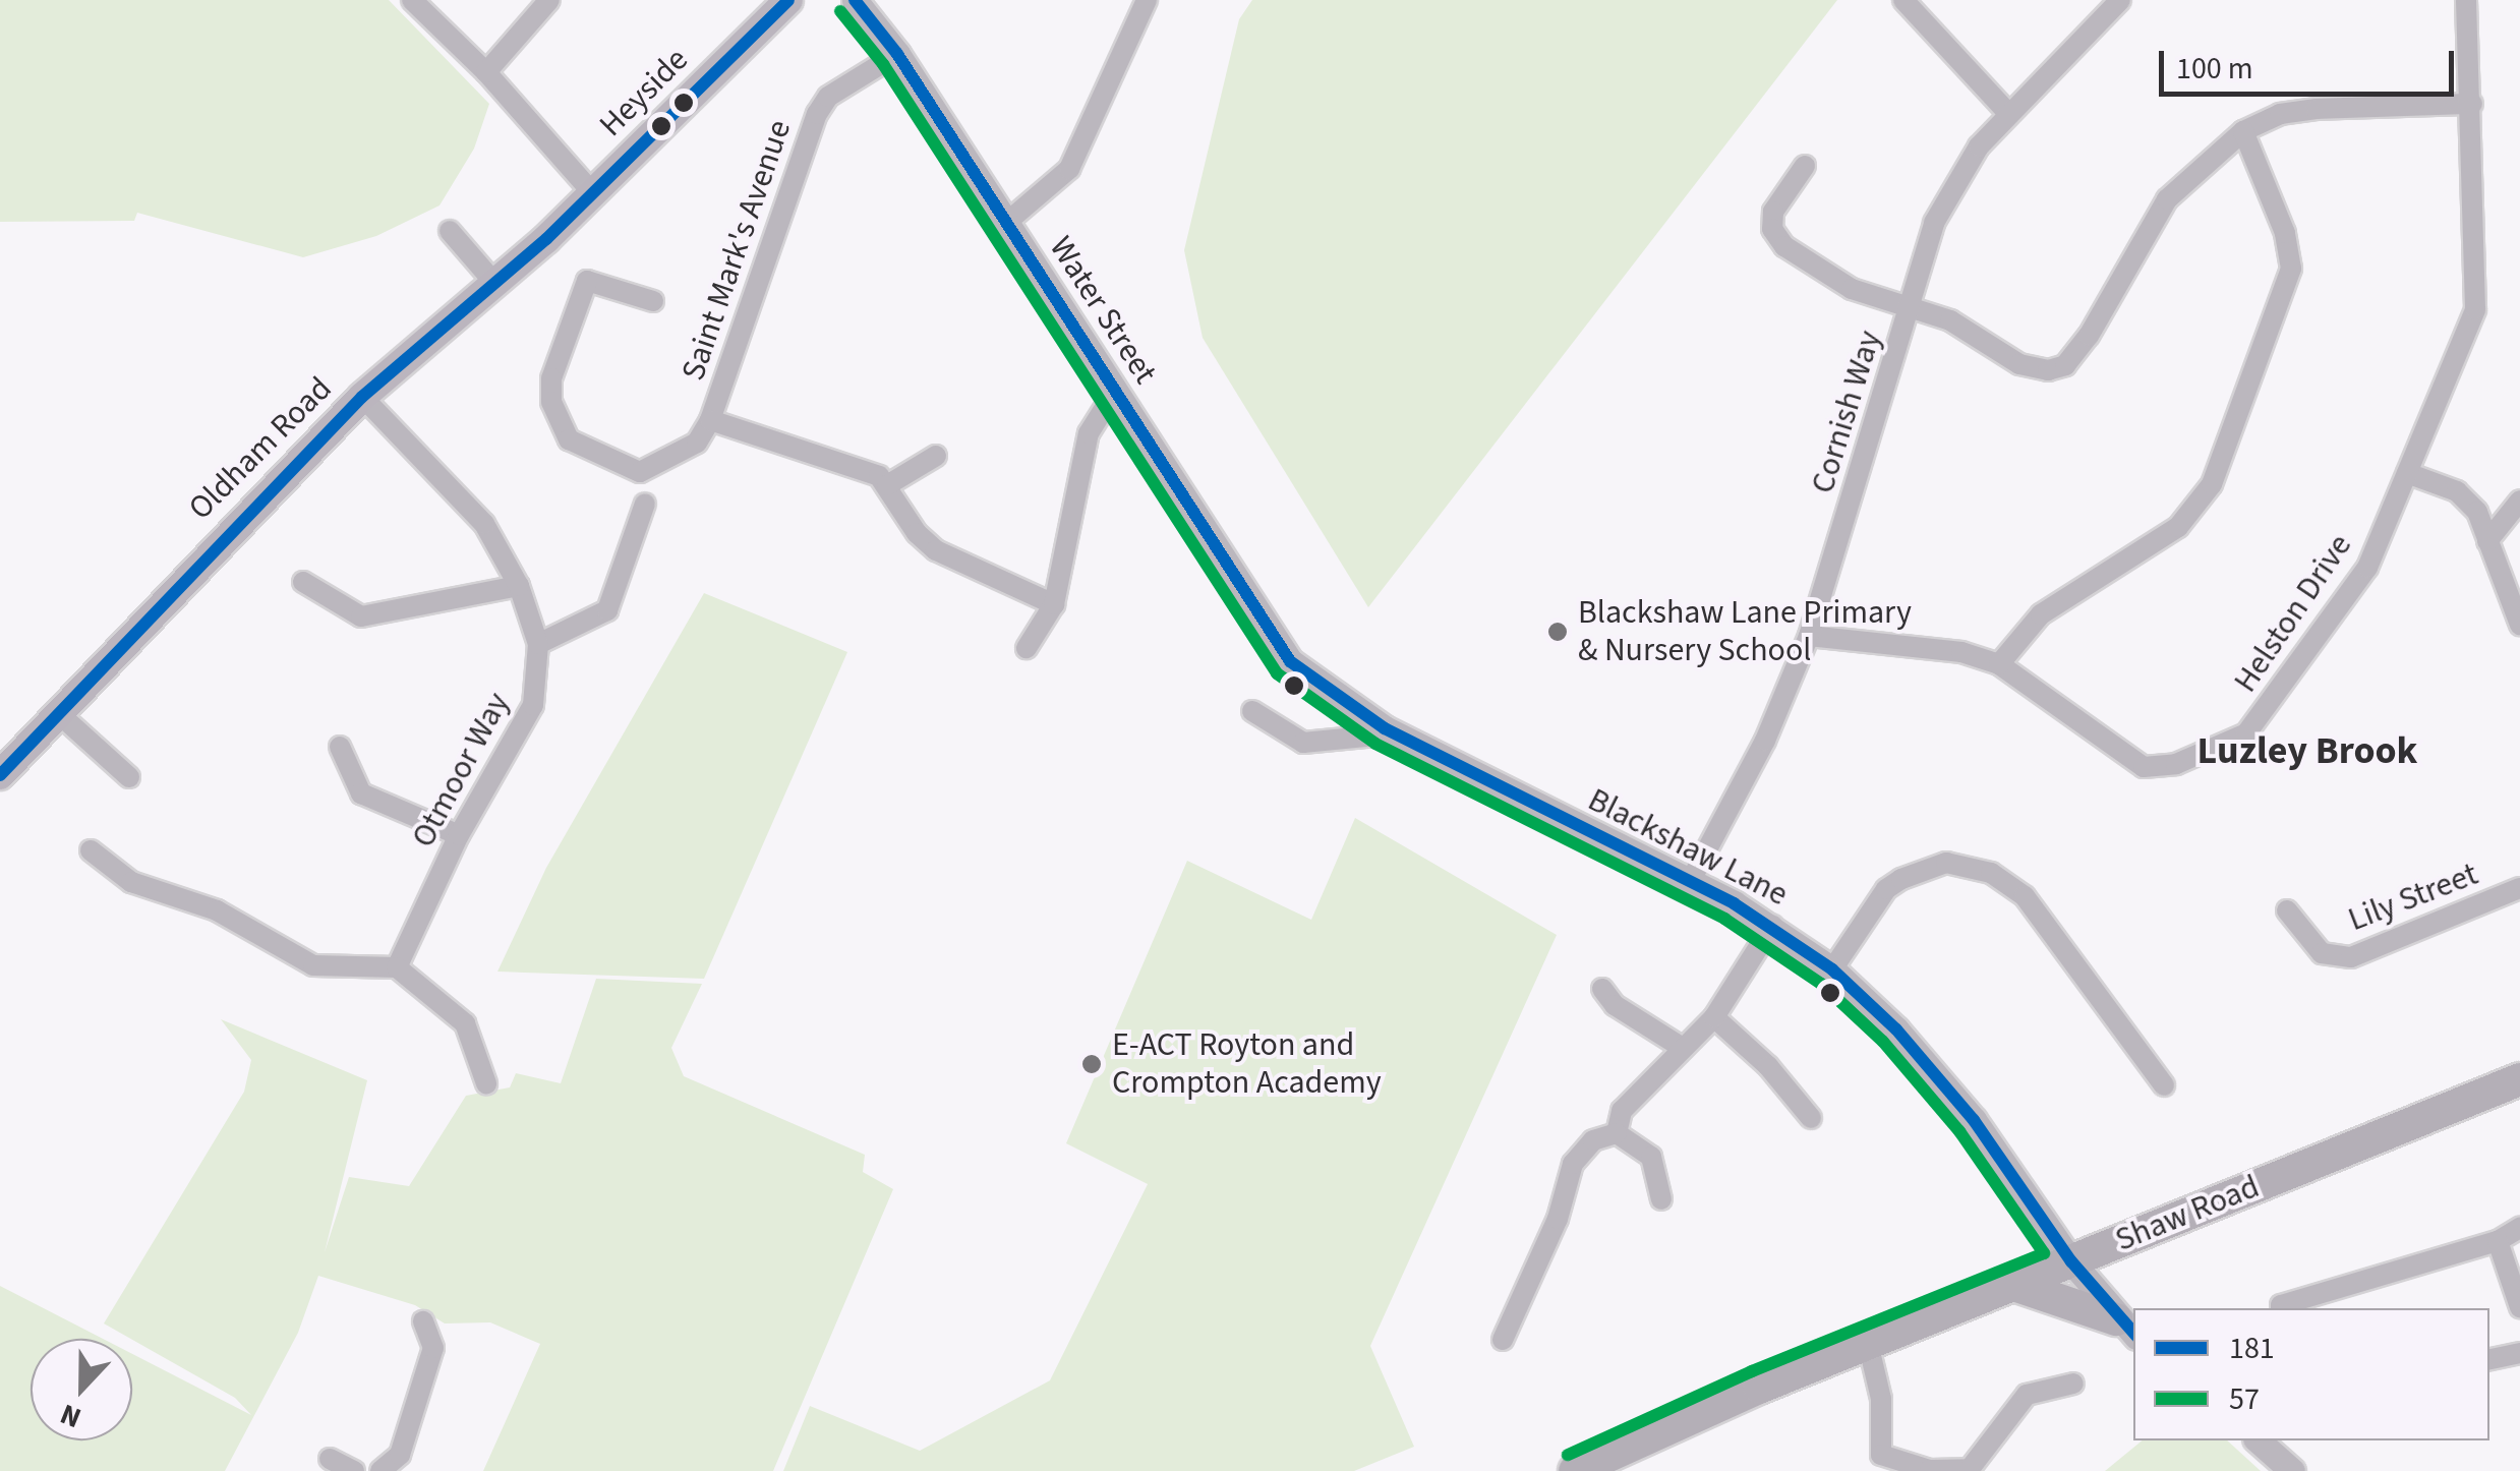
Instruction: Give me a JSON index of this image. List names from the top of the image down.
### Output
{
  "streets": {
    "main road": ["Heyside", "Oldham Road", "Shaw Road"],
    "street": [
      "Saint Mark's Avenue",
      "Water Street",
      "Cornish Way",
      "Helston Drive",
      "Otmoor Way",
      "Blackshaw Lane",
      "Lily Street"
    ]
  },
  "crossings": [
    ["Heyside", "Oldham Road"],
    ["Saint Mark's Avenue", "Water Street"],
    ["Water Street", "Blackshaw Lane"],
    ["Cornish Way", "Helston Drive"],
    ["Cornish Way", "Blackshaw Lane"],
    ["Oldham Road", "Otmoor Way"],
    ["Blackshaw Lane", "Shaw Road"]
  ],
  "districts": ["Luzley Brook"],
  "places": ["Blackshaw Lane Primary & Nursery School", "E-ACT Royton and Crompton Academy"],
  "lines": ["transit line 181", "transit line 57"],
  "legend": ["181", "57"],
  "scale_bar": "100 m",
  "north": "bottom"
}
